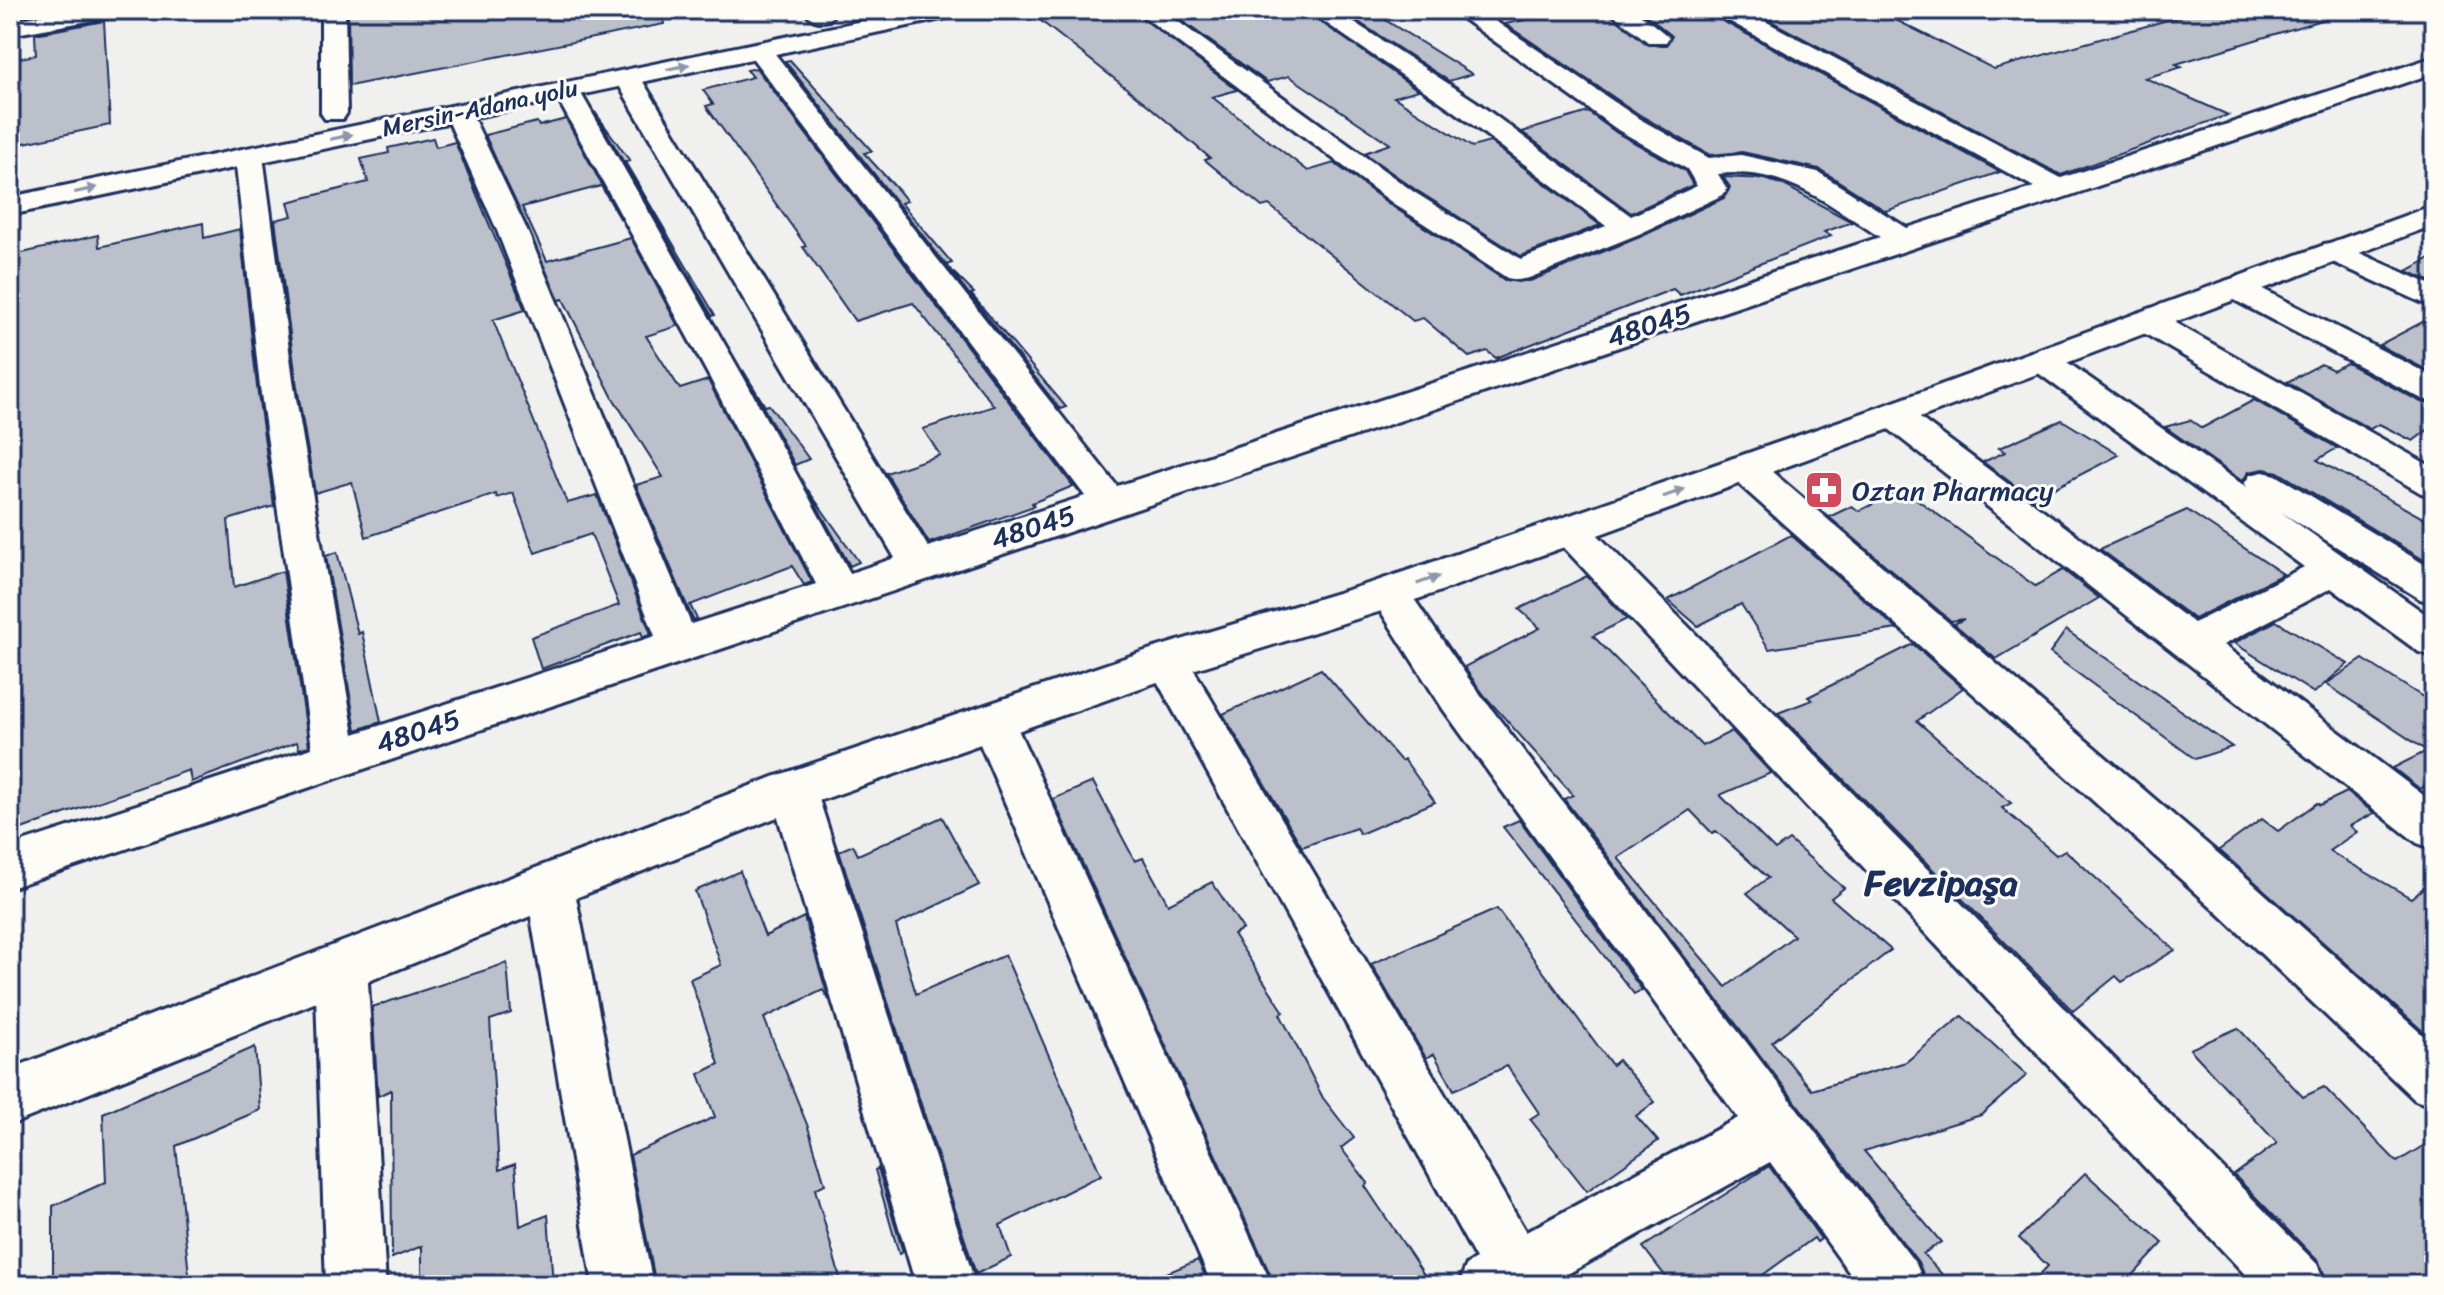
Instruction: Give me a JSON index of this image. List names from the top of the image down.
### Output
{
  "streets": {
    "main road": ["Mersin-Adana yolu"],
    "street": ["48045"]
  },
  "districts": ["Fevzipaşa"],
  "places": {
    "pharmacy": ["Oztan Pharmacy"]
  }
}
